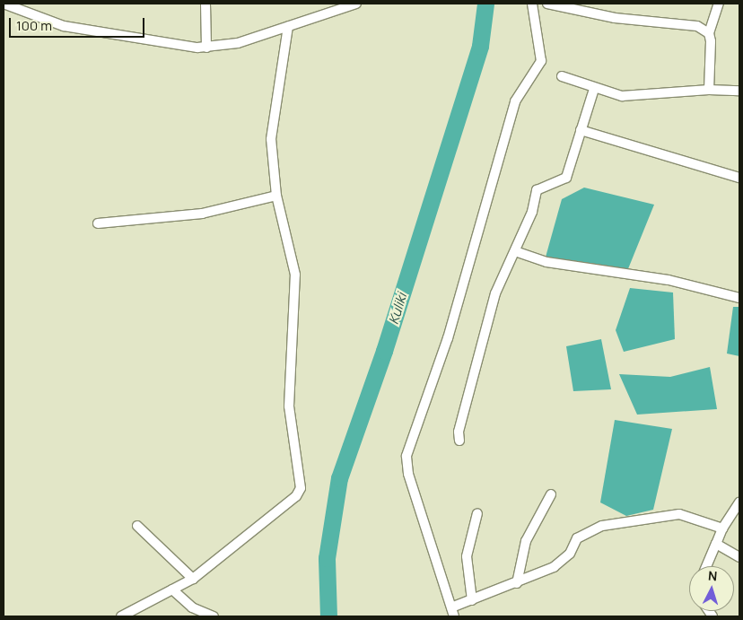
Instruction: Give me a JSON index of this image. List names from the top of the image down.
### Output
{
  "water": ["Kuliki"],
  "scale_bar": "100 m",
  "north": "top"
}
